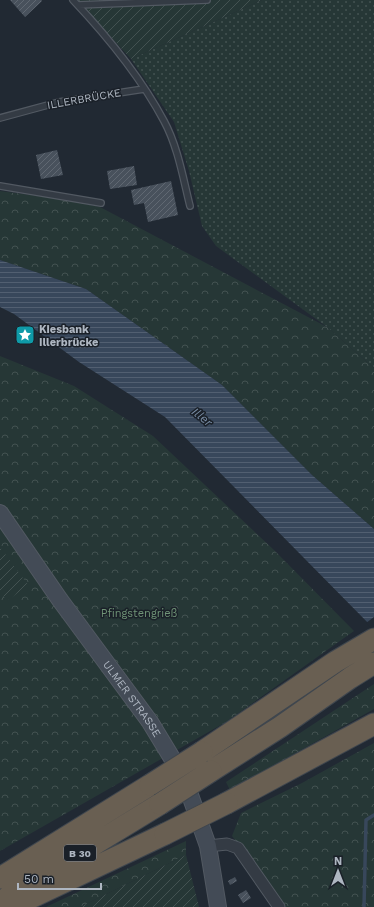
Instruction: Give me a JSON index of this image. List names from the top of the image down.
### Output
{
  "streets": {
    "highway": ["B 30"],
    "main road": ["ULMER STRASSE"],
    "lane": ["ILLERBRÜCKE"]
  },
  "water": ["Iller"],
  "parks": ["Pfingstengrieß"],
  "places": {
    "place": ["Kiesbank Illerbrücke"]
  },
  "scale_bar": "50 m",
  "north": "top"
}
